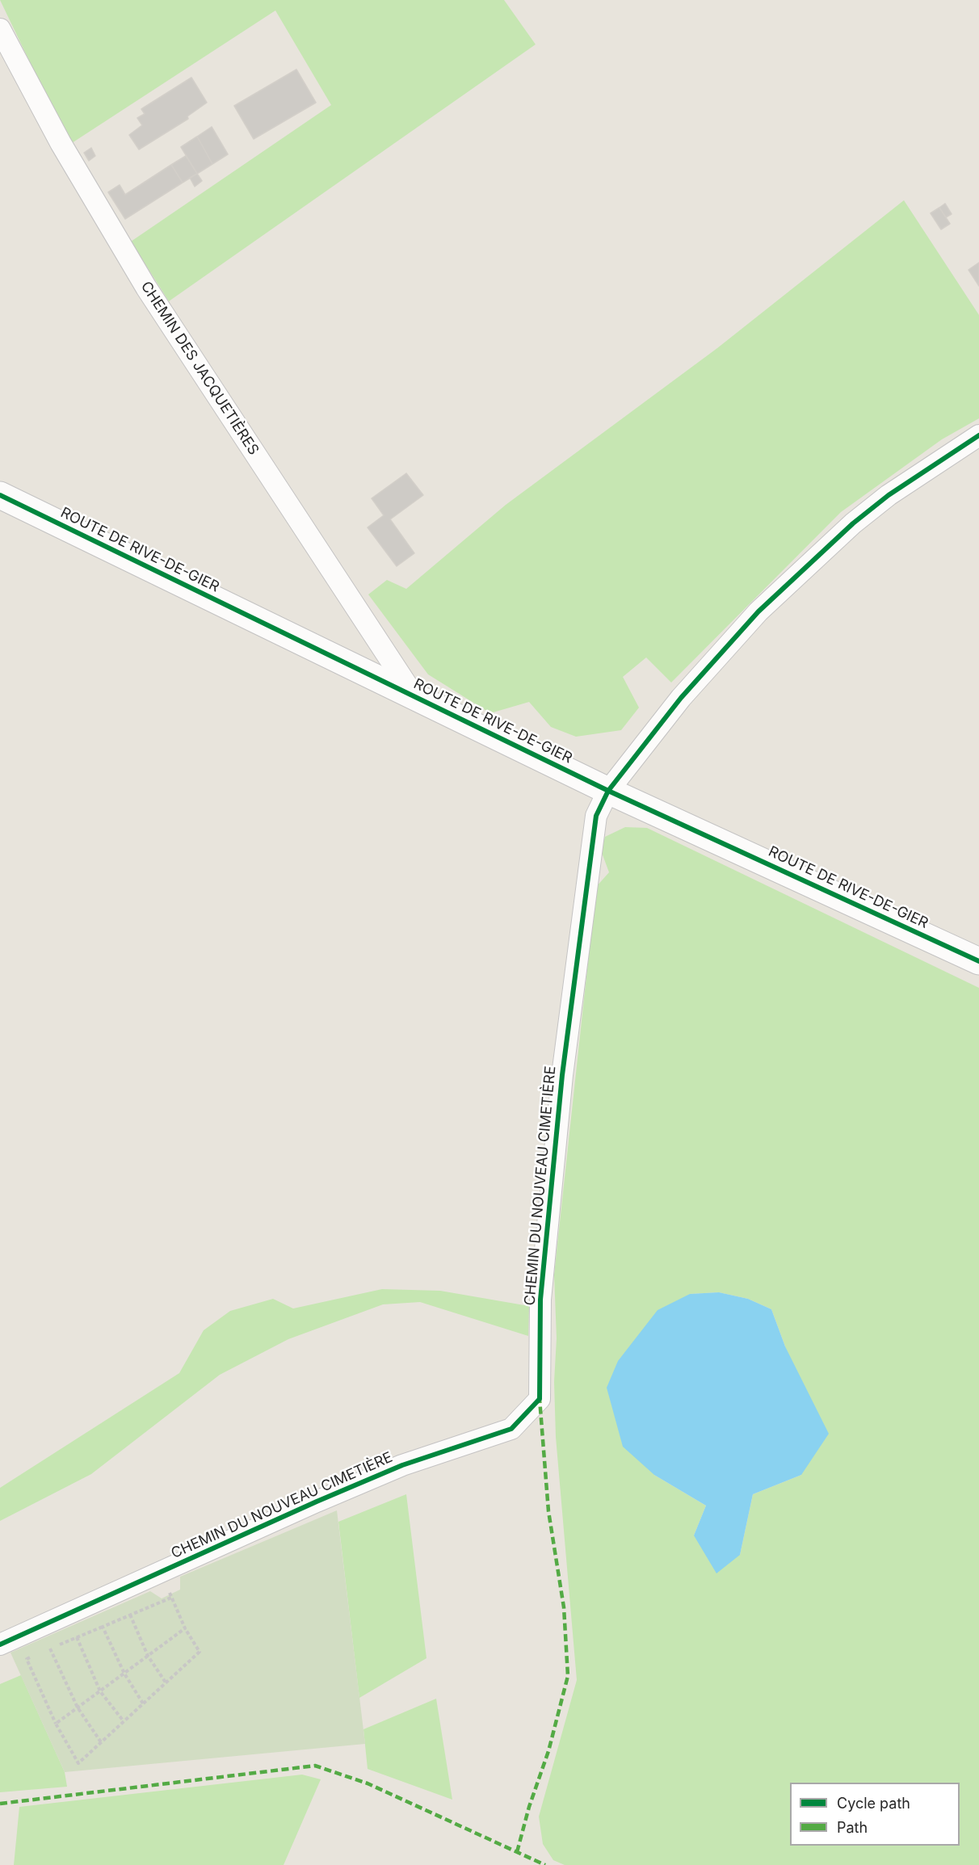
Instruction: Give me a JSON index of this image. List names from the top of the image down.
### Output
{
  "streets": {
    "main road": ["ROUTE DE RIVE-DE-GIER"],
    "street": ["CHEMIN DES JACQUETIÈRES", "CHEMIN DU NOUVEAU CIMETIÈRE"]
  },
  "crossings": [
    ["CHEMIN DES JACQUETIÈRES", "ROUTE DE RIVE-DE-GIER"],
    ["ROUTE DE RIVE-DE-GIER", "CHEMIN DU NOUVEAU CIMETIÈRE"]
  ],
  "legend": ["Cycle path", "Path"]
}
